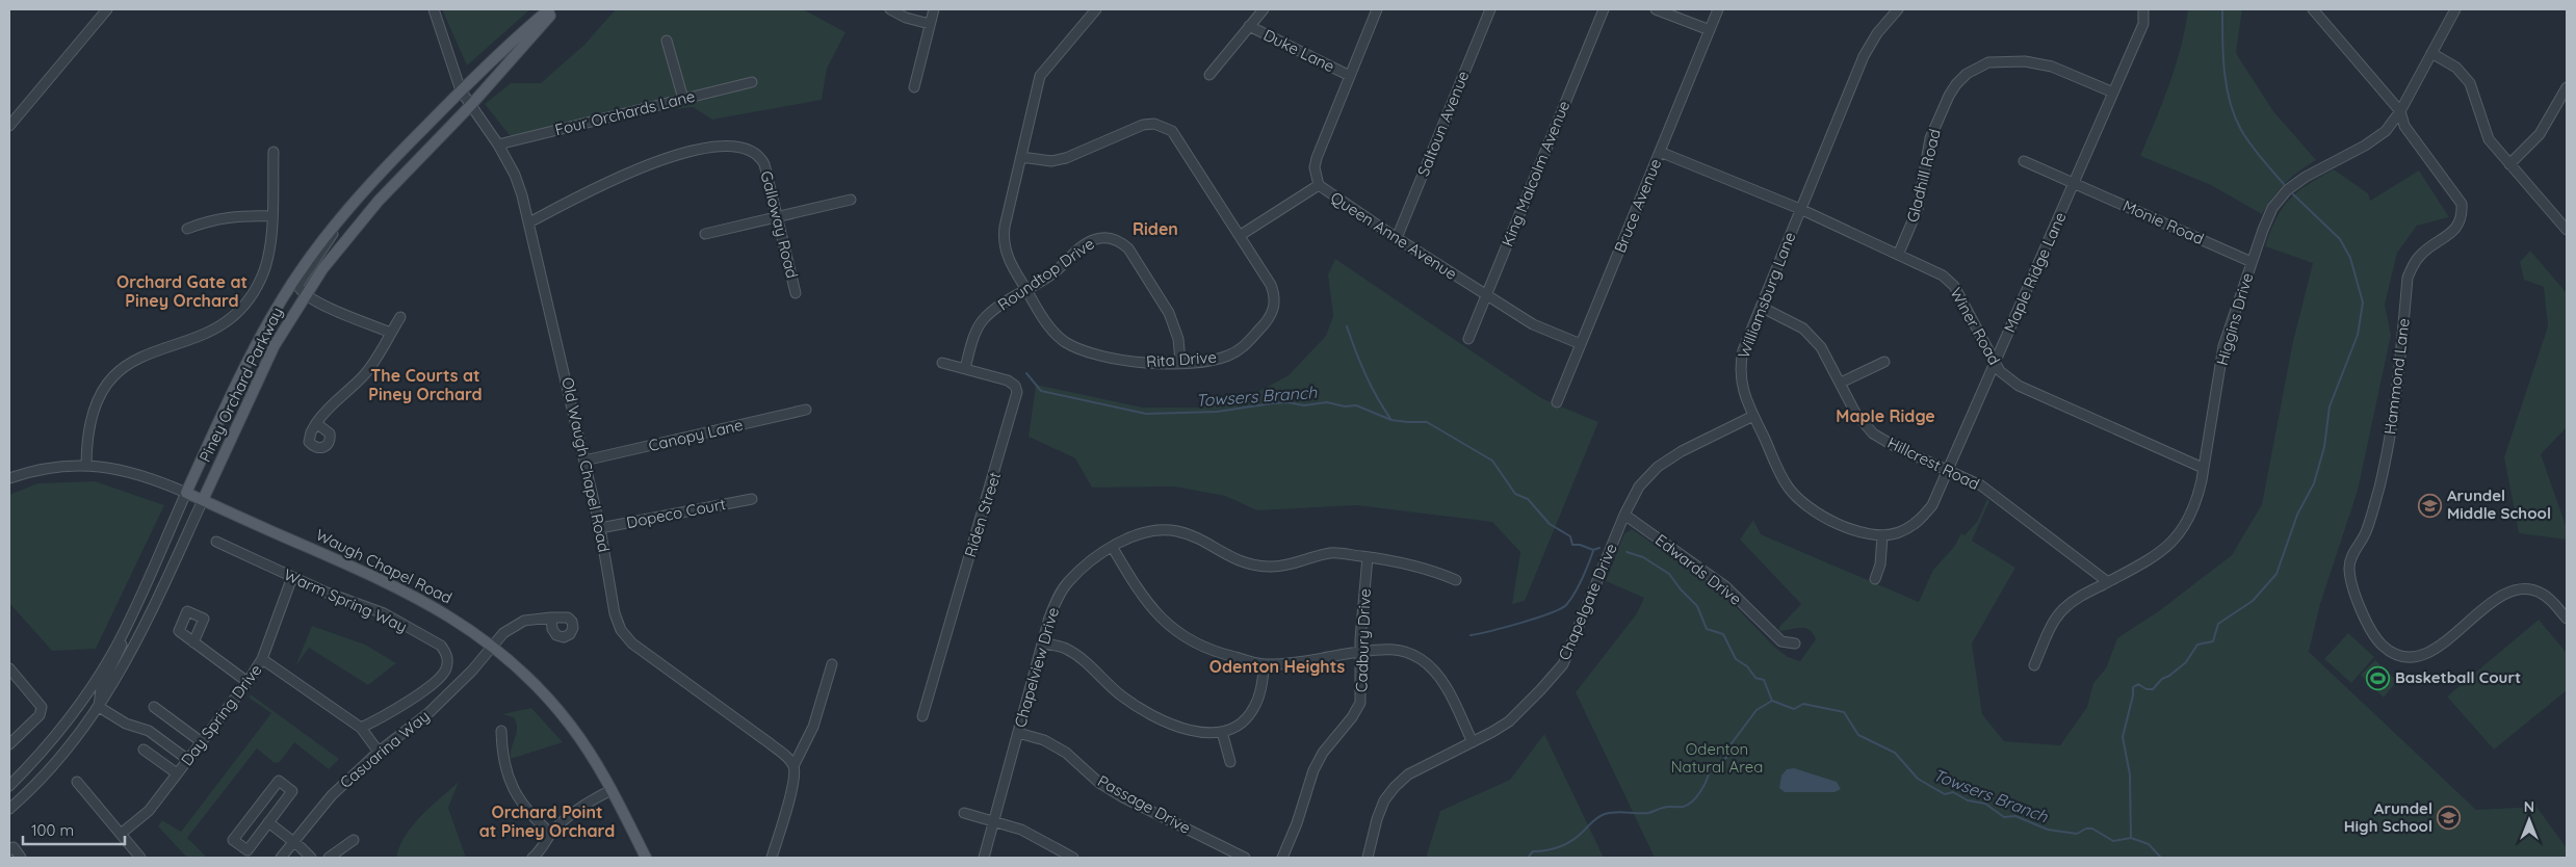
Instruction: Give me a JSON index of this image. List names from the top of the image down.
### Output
{
  "streets": {
    "main road": ["Piney Orchard Parkway", "Waugh Chapel Road"],
    "street": [
      "Duke Lane",
      "Four Orchards Lane",
      "Saltoun Avenue",
      "King Malcolm Avenue",
      "Gladhill Road",
      "Bruce Avenue",
      "Monie Road",
      "Galloway Road",
      "Queen Anne Avenue",
      "Maple Ridge Lane",
      "Roundtop Drive",
      "Williamsburg Lane",
      "Higgins Drive",
      "Winer Road",
      "Rita Drive",
      "Hammond Lane",
      "Canopy Lane",
      "Hillcrest Road",
      "Old Waugh Chapel Road",
      "Dopeco Court",
      "Riden Street",
      "Edwards Drive",
      "Warm Spring Way",
      "Chapelgate Drive",
      "Cadbury Drive",
      "Chapelview Drive",
      "Day Spring Drive",
      "Casuarina Way",
      "Passage Drive"
    ]
  },
  "crossings": [
    ["Duke Lane", "Queen Anne Avenue"],
    ["Four Orchards Lane", "Old Waugh Chapel Road"],
    ["Saltoun Avenue", "Queen Anne Avenue"],
    ["King Malcolm Avenue", "Queen Anne Avenue"],
    ["Gladhill Road", "Maple Ridge Lane"],
    ["Gladhill Road", "Winer Road"],
    ["Bruce Avenue", "Queen Anne Avenue"],
    ["Bruce Avenue", "Winer Road"],
    ["Monie Road", "Maple Ridge Lane"],
    ["Monie Road", "Higgins Drive"],
    ["Galloway Road", "Old Waugh Chapel Road"],
    ["Maple Ridge Lane", "Williamsburg Lane"],
    ["Maple Ridge Lane", "Winer Road"],
    ["Maple Ridge Lane", "Hillcrest Road"],
    ["Roundtop Drive", "Rita Drive"],
    ["Roundtop Drive", "Riden Street"],
    ["Williamsburg Lane", "Winer Road"],
    ["Williamsburg Lane", "Hillcrest Road"],
    ["Williamsburg Lane", "Chapelgate Drive"],
    ["Higgins Drive", "Winer Road"],
    ["Higgins Drive", "Hammond Lane"],
    ["Higgins Drive", "Hillcrest Road"],
    ["Piney Orchard Parkway", "Old Waugh Chapel Road"],
    ["Piney Orchard Parkway", "Waugh Chapel Road"],
    ["Canopy Lane", "Old Waugh Chapel Road"],
    ["Old Waugh Chapel Road", "Dopeco Court"],
    ["Waugh Chapel Road", "Casuarina Way"],
    ["Edwards Drive", "Chapelgate Drive"],
    ["Warm Spring Way", "Day Spring Drive"],
    ["Cadbury Drive", "Chapelview Drive"],
    ["Chapelview Drive", "Passage Drive"]
  ],
  "districts": [
    "Riden",
    "Orchard Gate at Piney Orchard",
    "The Courts at Piney Orchard",
    "Maple Ridge",
    "Odenton Heights",
    "Orchard Point at Piney Orchard"
  ],
  "water": ["Towsers Branch"],
  "parks": ["Odenton Natural Area"],
  "places": {
    "school or university": ["Arundel Middle School", "Arundel High School"],
    "sports": ["Basketball Court"]
  },
  "scale_bar": "100 m",
  "north": "top"
}
